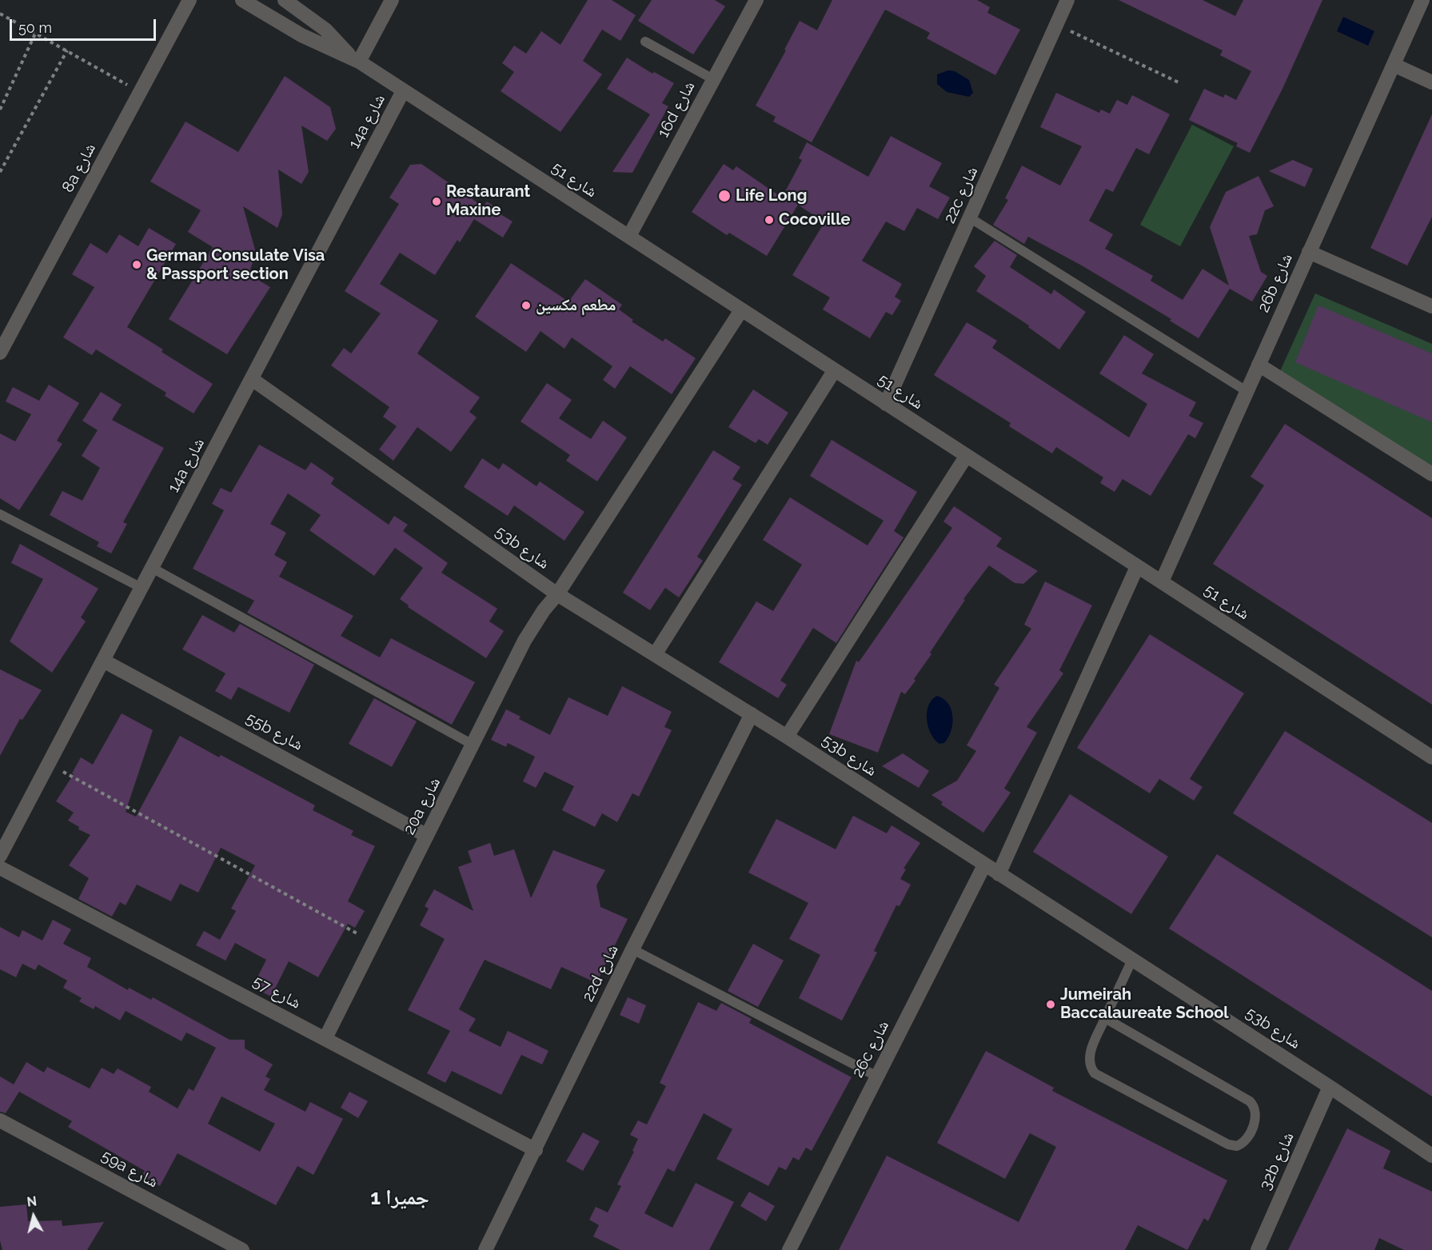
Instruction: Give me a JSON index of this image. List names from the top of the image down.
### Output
{
  "streets": {
    "street": [
      "16d شارع",
      "14a شارع",
      "8a شارع",
      "شارع 51",
      "22c شارع",
      "26b شارع",
      "53b شارع",
      "55b شارع",
      "20a شارع",
      "22d شارع",
      "شارع 57",
      "26c شارع",
      "32b شارع",
      "59a شارع"
    ]
  },
  "crossings": [
    ["16d شارع", "شارع 51"],
    ["14a شارع", "شارع 51"],
    ["14a شارع", "53b شارع"],
    ["14a شارع", "55b شارع"],
    ["شارع 51", "22c شارع"],
    ["شارع 51", "26b شارع"],
    ["شارع 51", "20a شارع"],
    ["53b شارع", "20a شارع"],
    ["53b شارع", "22d شارع"],
    ["53b شارع", "26c شارع"],
    ["53b شارع", "32b شارع"],
    ["55b شارع", "20a شارع"],
    ["20a شارع", "شارع 57"],
    ["22d شارع", "شارع 57"]
  ],
  "districts": ["جميرا 1"],
  "places": [
    "Life Long",
    "Restaurant Maxine",
    "Cocoville",
    "German Consulate Visa & Passport section",
    "مطعم مكسين",
    "Jumeirah Baccalaureate School"
  ],
  "scale_bar": "50 m",
  "north": "top"
}
